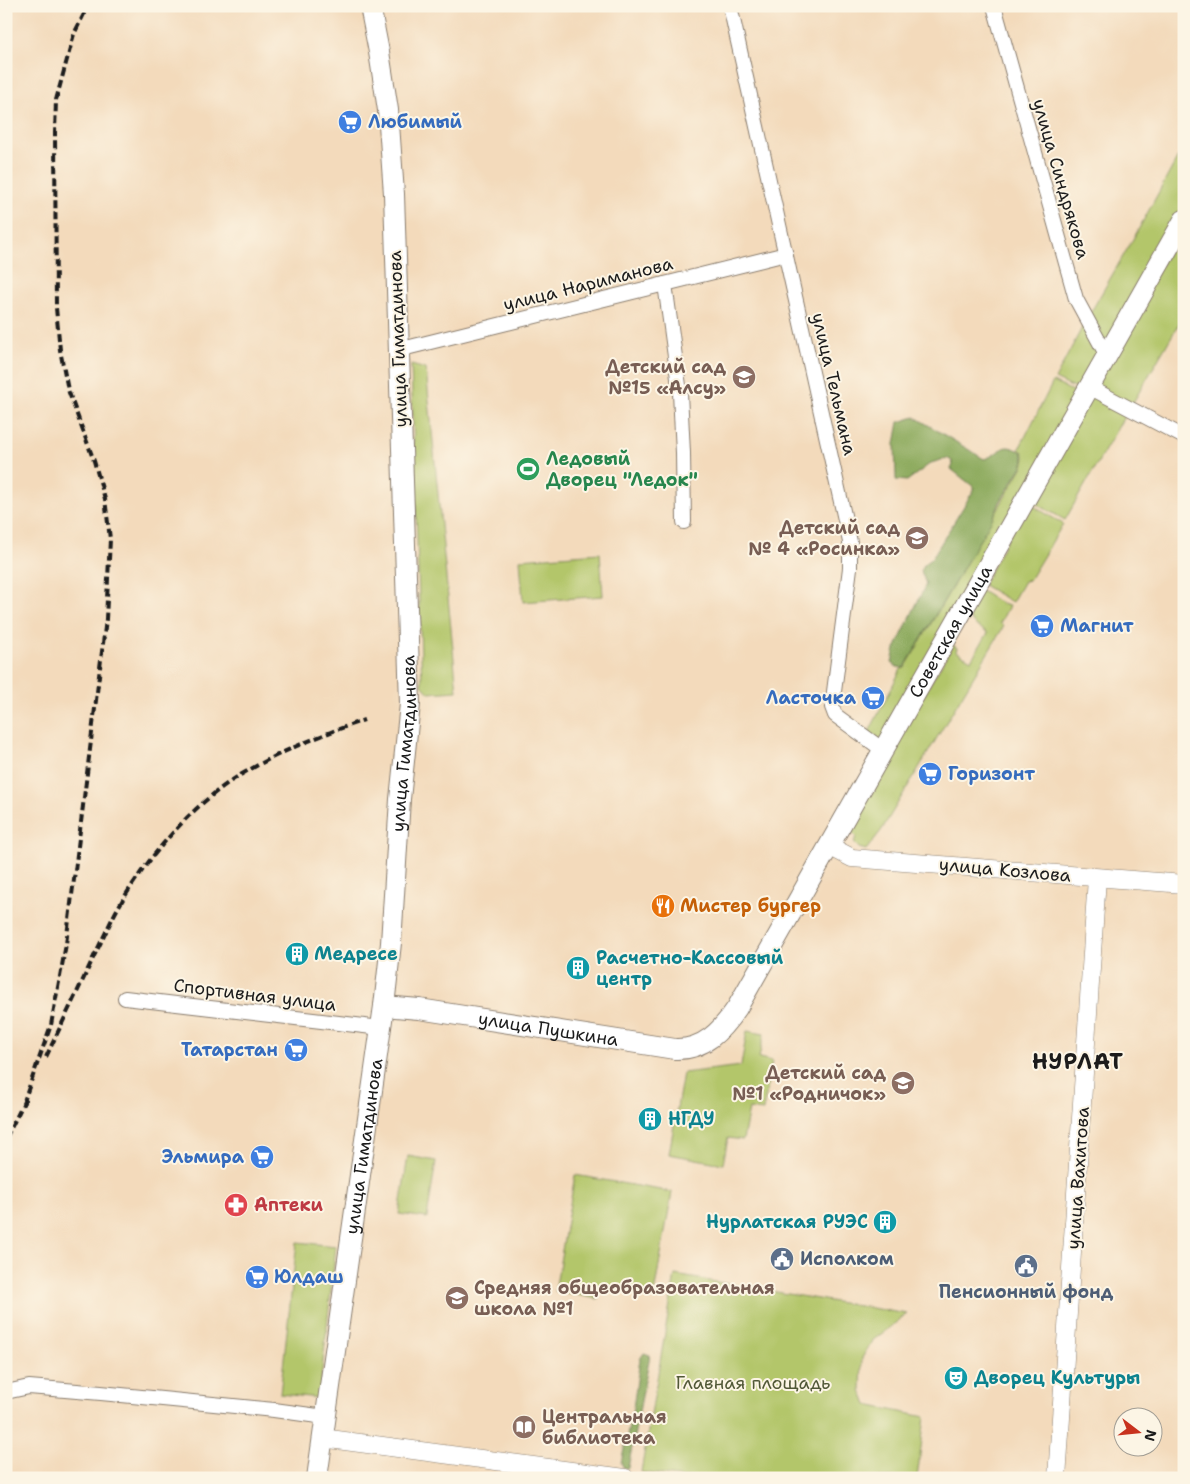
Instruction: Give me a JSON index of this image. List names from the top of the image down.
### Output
{
  "streets": {
    "main road": ["улица Гиматдинова", "Советская улица", "улица Пушкина"],
    "street": [
      "улица Синдрякова",
      "улица Нариманова",
      "улица Тельмана",
      "улица Козлова",
      "Спортивная улица",
      "улица Вахитова"
    ]
  },
  "crossings": [
    ["улица Синдрякова", "Советская улица"],
    ["улица Нариманова", "улица Гиматдинова"],
    ["улица Нариманова", "улица Тельмана"],
    ["улица Гиматдинова", "Спортивная улица"],
    ["улица Гиматдинова", "улица Пушкина"],
    ["улица Тельмана", "Советская улица"],
    ["Советская улица", "улица Козлова"],
    ["Советская улица", "улица Пушкина"],
    ["улица Козлова", "улица Вахитова"]
  ],
  "districts": ["НУРЛАТ"],
  "parks": ["Главная площадь"],
  "places": {
    "supermarket": [
      "Любимый",
      "Магнит",
      "Ласточка",
      "Горизонт",
      "Татарстан",
      "Эльмира",
      "Юлдаш"
    ],
    "school or university": [
      "Детский сад №15 «Алсу»",
      "Детский сад № 4 «Росинка»",
      "Детский сад №1 «Родничок»",
      "Средняя общеобразовательная школа №1"
    ],
    "sports": ["Ледовый Дворец \"Ледок\""],
    "restaurant": ["Мистер бургер"],
    "building": [
      "Медресе",
      "Расчетно-Кассовый центр",
      "НГДУ",
      "Нурлатская РУЭС"
    ],
    "pharmacy": ["Аптеки"],
    "public building": ["Исполком", "Пенсионный фонд"],
    "theatre": ["Дворец Культуры"],
    "library": ["Центральная библиотека"]
  },
  "north": "right"
}
